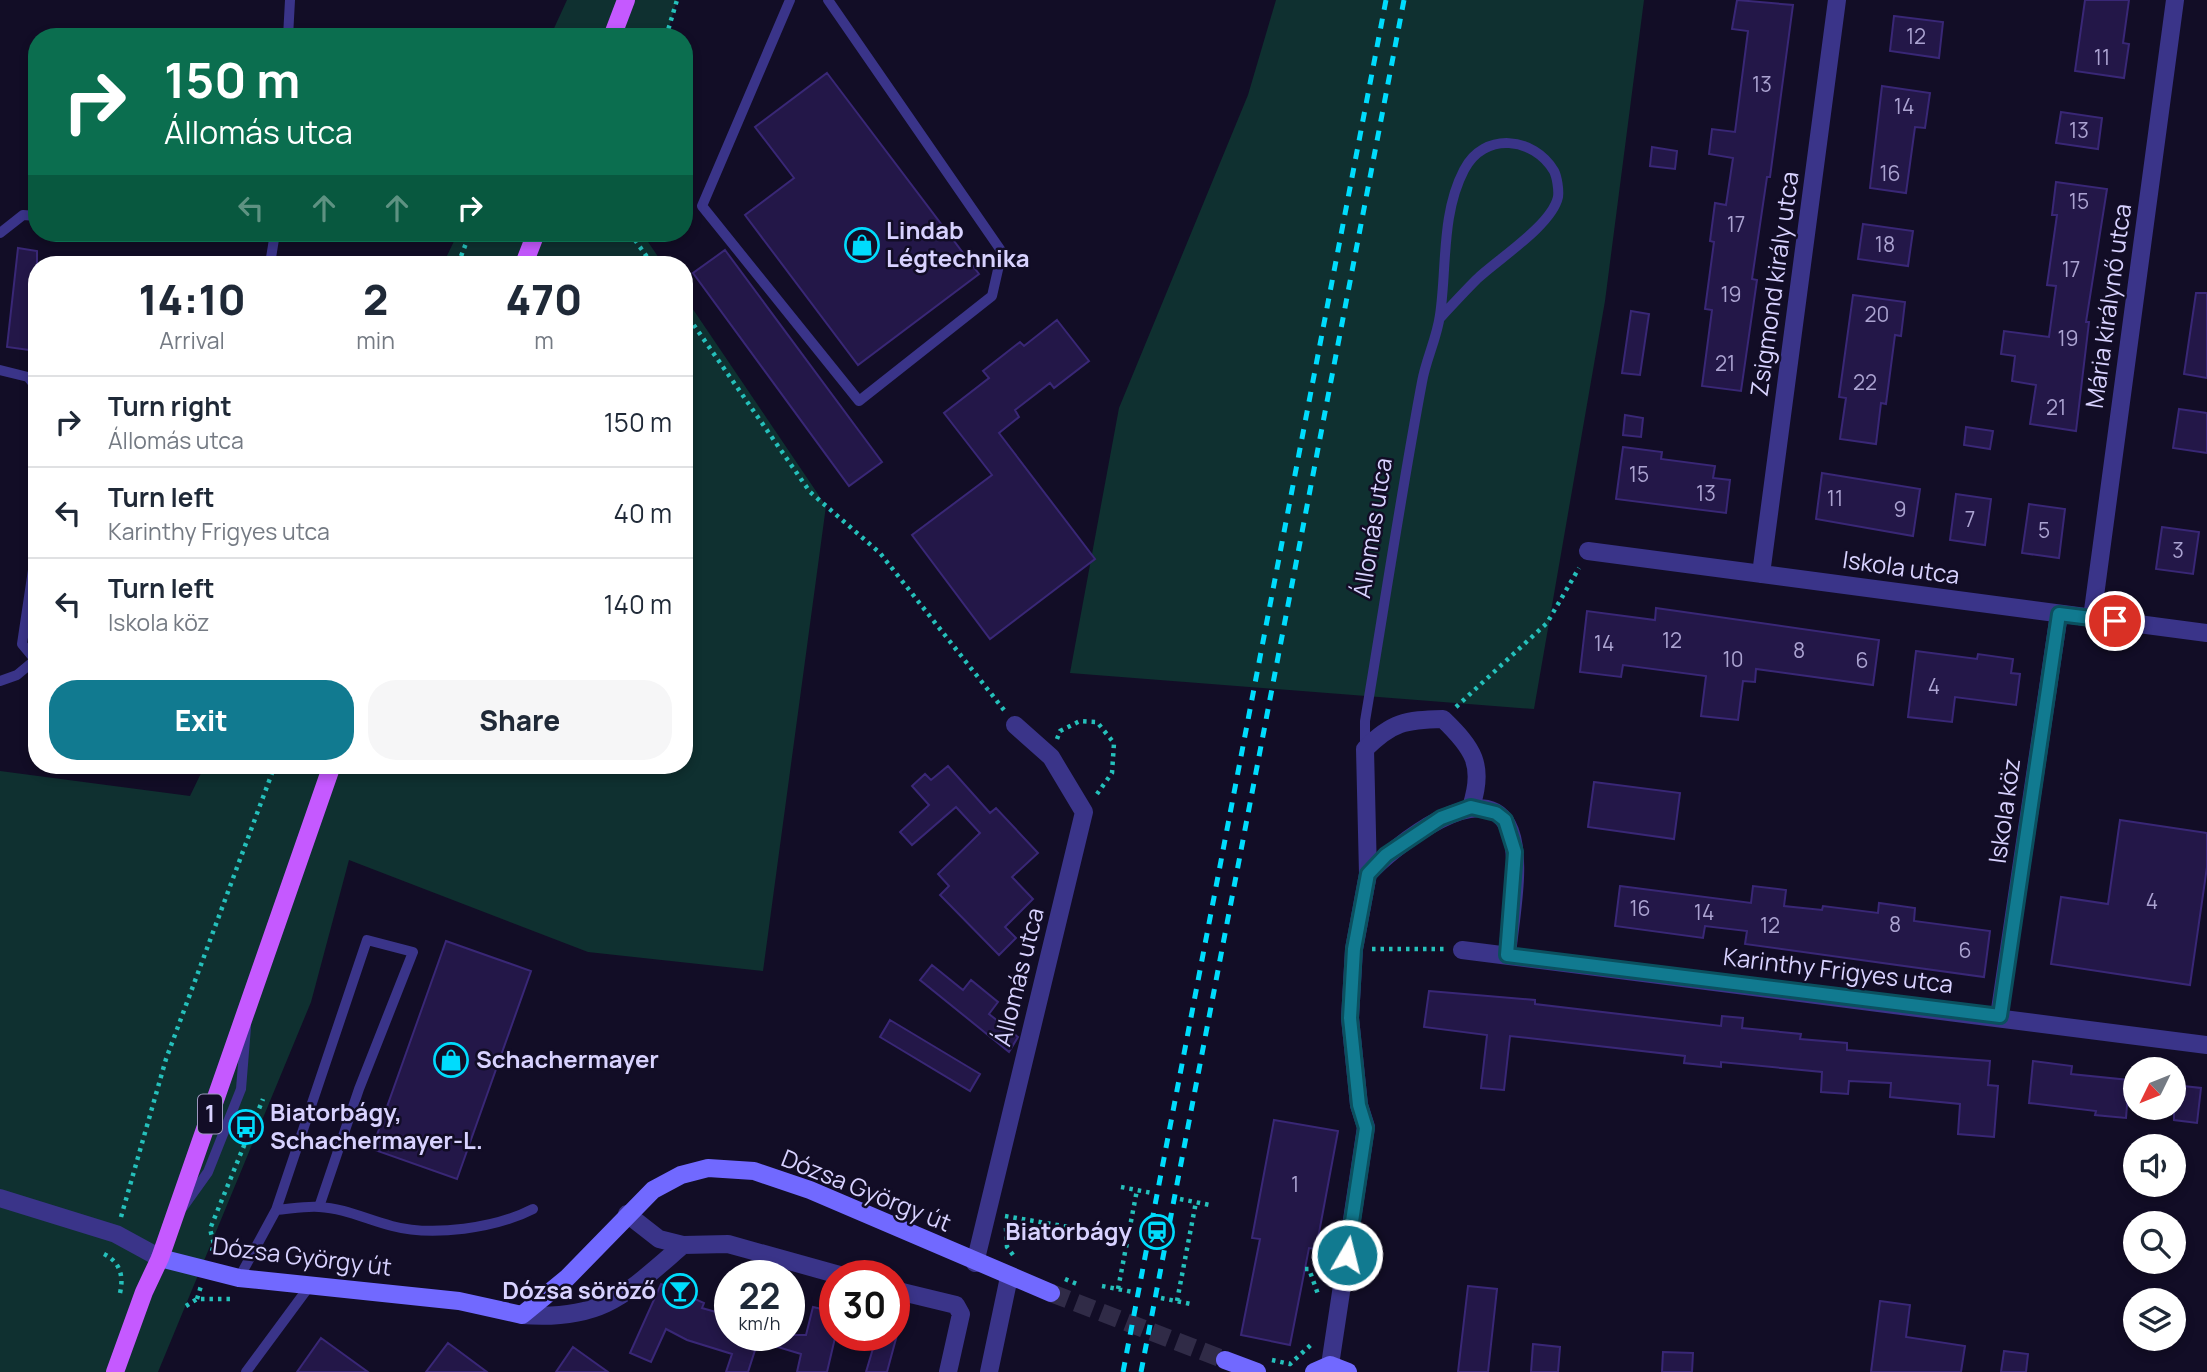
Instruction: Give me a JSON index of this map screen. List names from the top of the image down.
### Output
{
  "streets": {
    "main road": ["1"],
    "street": [
      "Zsigmond király utca",
      "Mária királynő utca",
      "Állomás utca",
      "Iskola utca",
      "Iskola köz",
      "Karinthy Frigyes utca",
      "Dózsa György út"
    ]
  },
  "crossings": [
    ["Zsigmond király utca", "Iskola utca"],
    ["Mária királynő utca", "Iskola utca"],
    ["Állomás utca", "Dózsa György út"],
    ["Iskola utca", "Iskola köz"],
    ["Iskola köz", "Karinthy Frigyes utca"],
    ["1", "Dózsa György út"]
  ],
  "places": {
    "shop": ["Lindab Légtechnika", "Schachermayer"],
    "bus stop": ["Biatorbágy, Schachermayer-L."],
    "station": ["Biatorbágy"],
    "bar": ["Dózsa söröző"]
  },
  "house_numbers": [
    "12",
    "11",
    "13",
    "14",
    "13",
    "16",
    "15",
    "17",
    "18",
    "17",
    "19",
    "20",
    "19",
    "21",
    "22",
    "21",
    "15",
    "13",
    "11",
    "9",
    "7",
    "5",
    "3",
    "12",
    "14",
    "8",
    "10",
    "6",
    "4",
    "4",
    "16",
    "14",
    "8",
    "12",
    "6",
    "1"
  ],
  "north": "bottom left",
  "page": {
    "turn": ["150 m", "Állomás utca"],
    "eta": [
      "14:10",
      "Arrival",
      "2",
      "min",
      "470",
      "m"
    ],
    "list": [
      {
        "name": "Turn right",
        "note": "Állomás utca",
        "value": "150 m"
      },
      {
        "name": "Turn left",
        "note": "Karinthy Frigyes utca",
        "value": "40 m"
      },
      {
        "name": "Turn left",
        "note": "Iskola köz",
        "value": "140 m"
      }
    ],
    "buttons": ["Exit", "Share"],
    "speed": "22 km/h",
    "limit": "30"
  }
}
